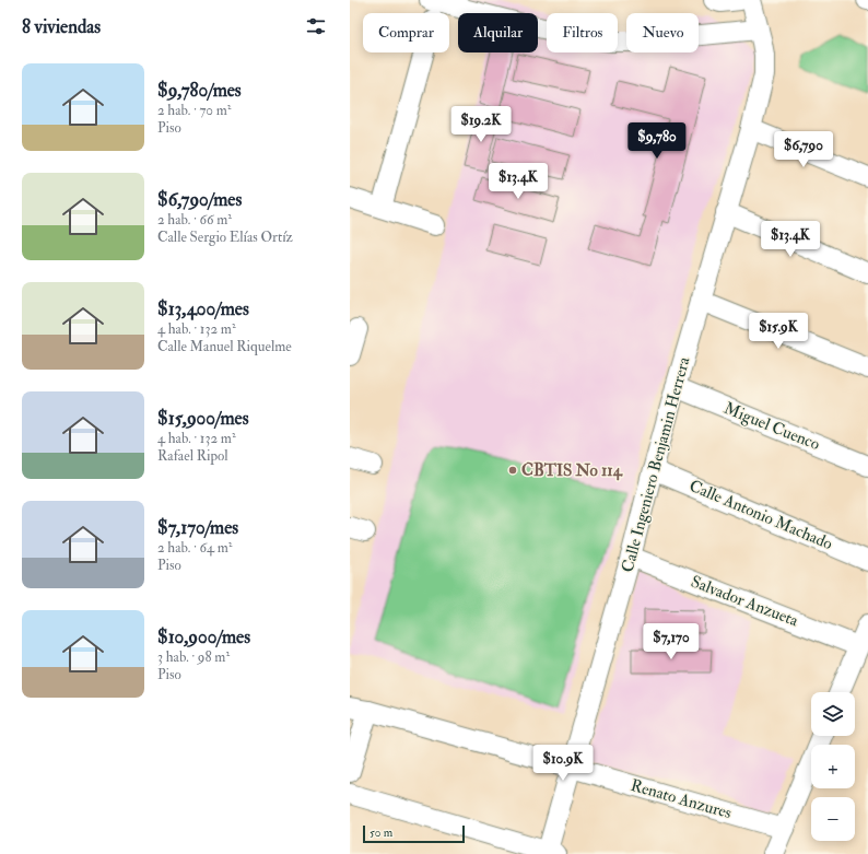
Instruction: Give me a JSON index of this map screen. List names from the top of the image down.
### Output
{
  "streets": {
    "street": [
      "Miguel Cuenco",
      "Calle Ingeniero Benjamin Herrera",
      "Calle Antonio Machado",
      "Salvador Anzueta",
      "Renato Anzures"
    ]
  },
  "crossings": [
    ["Miguel Cuenco", "Calle Ingeniero Benjamin Herrera"],
    ["Calle Ingeniero Benjamin Herrera", "Calle Antonio Machado"],
    ["Calle Ingeniero Benjamin Herrera", "Salvador Anzueta"],
    ["Calle Ingeniero Benjamin Herrera", "Renato Anzures"]
  ],
  "places": ["CBTIS No 114"],
  "scale_bar": "50 m",
  "page": {
    "heading": "8 viviendas",
    "chip": [
      "Comprar",
      "Alquilar",
      "Filtros",
      "Nuevo"
    ],
    "list": [
      {
        "name": "$9,780/mes",
        "note": "2 hab. · 70 m² · Piso"
      },
      {
        "name": "$6,790/mes",
        "note": "2 hab. · 66 m² · Calle Sergio Elías Ortíz"
      },
      {
        "name": "$13,400/mes",
        "note": "4 hab. · 132 m² · Calle Manuel Riquelme"
      },
      {
        "name": "$15,900/mes",
        "note": "4 hab. · 132 m² · Rafael Ripol"
      },
      {
        "name": "$7,170/mes",
        "note": "2 hab. · 64 m² · Piso"
      },
      {
        "name": "$10,900/mes",
        "note": "3 hab. · 98 m² · Piso"
      }
    ],
    "price": [
      "$19.2K",
      "$9,780",
      "$6,790",
      "$13.4K",
      "$13.4K",
      "$15.9K",
      "$7,170",
      "$10.9K"
    ],
    "map_buttons": ["+", "−"],
    "scale": "50 m"
  }
}
